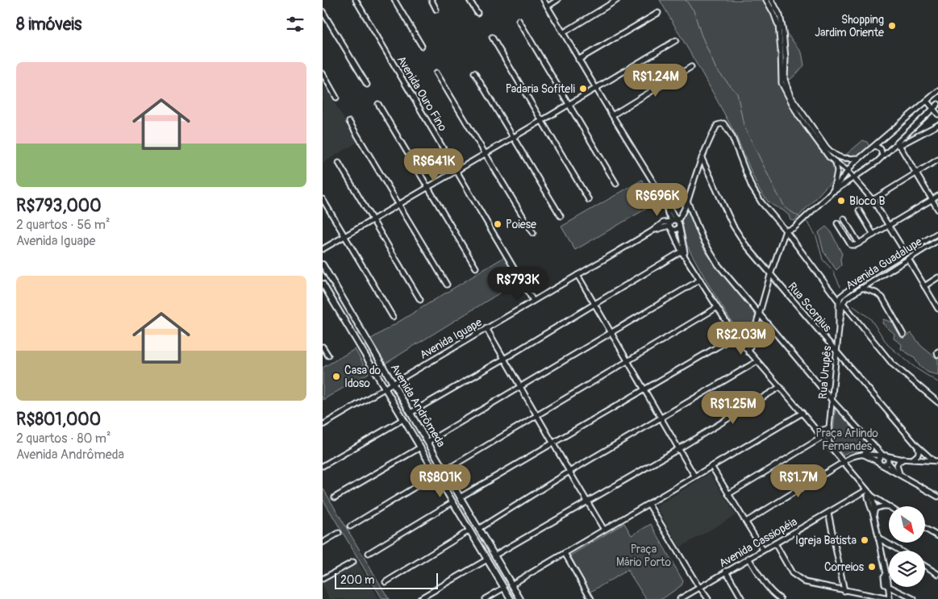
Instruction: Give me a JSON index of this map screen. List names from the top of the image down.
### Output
{
  "streets": {
    "main road": ["Avenida Andrômeda"],
    "street": [
      "Avenida Ouro Fino",
      "Avenida Guadalupe",
      "Rua Scorpius",
      "Avenida Iguape",
      "Rua Urupês",
      "Avenida Cassiopéia"
    ]
  },
  "crossings": [
    ["Avenida Ouro Fino", "Avenida Iguape"],
    ["Avenida Guadalupe", "Rua Urupês"],
    ["Rua Scorpius", "Rua Urupês"],
    ["Avenida Iguape", "Avenida Andrômeda"]
  ],
  "parks": ["Praça Arlindo Fernandes", "Praça Mário Porto"],
  "places": [
    "Shopping Jardim Oriente",
    "Padaria Sofiteli",
    "Bloco B",
    "Poiese",
    "Casa do Idoso",
    "Igreja Batista",
    "Correios"
  ],
  "scale_bar": "200 m",
  "north": "bottom right",
  "page": {
    "heading": "8 imóveis",
    "list": [
      {
        "name": "R$793,000",
        "note": "2 quartos · 56 m² · Avenida Iguape"
      },
      {
        "name": "R$801,000",
        "note": "2 quartos · 80 m² · Avenida Andrômeda"
      }
    ],
    "price": [
      "R$1.24M",
      "R$641K",
      "R$696K",
      "R$793K",
      "R$2.03M",
      "R$1.25M",
      "R$801K",
      "R$1.7M"
    ],
    "scale": "200 m"
  }
}
